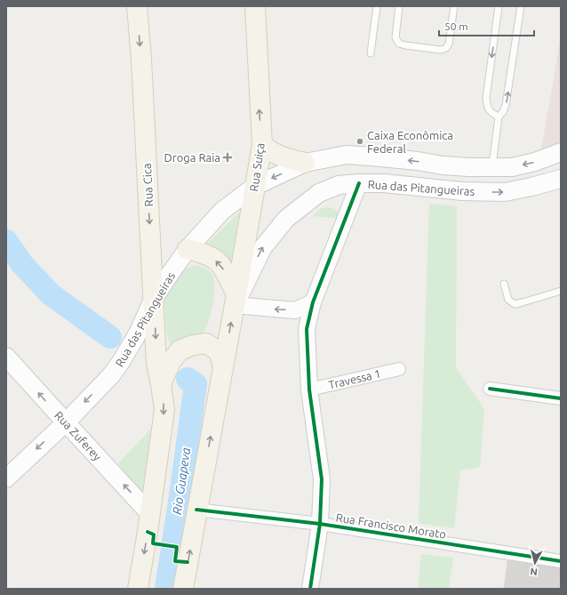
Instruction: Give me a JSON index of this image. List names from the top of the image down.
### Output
{
  "streets": {
    "main road": [
      "Rua Suiça",
      "Rua Cica",
      "Rua das Pitangueiras",
      "Rua Zuferey"
    ],
    "street": ["Travessa 1", "Rua Francisco Morato"]
  },
  "crossings": [
    ["Rua Suiça", "Rua das Pitangueiras"],
    ["Rua Suiça", "Rua Francisco Morato"],
    ["Rua Cica", "Rua das Pitangueiras"],
    ["Rua Cica", "Rua Zuferey"],
    ["Rua das Pitangueiras", "Rua Zuferey"]
  ],
  "one_way": ["Rua Suiça", "Rua Cica", "Rua Zuferey"],
  "water": ["Rio Guapeva"],
  "places": {
    "other": ["Caixa Econômica Federal"],
    "health": ["Droga Raia"]
  },
  "scale_bar": "50 m",
  "north": "bottom"
}
